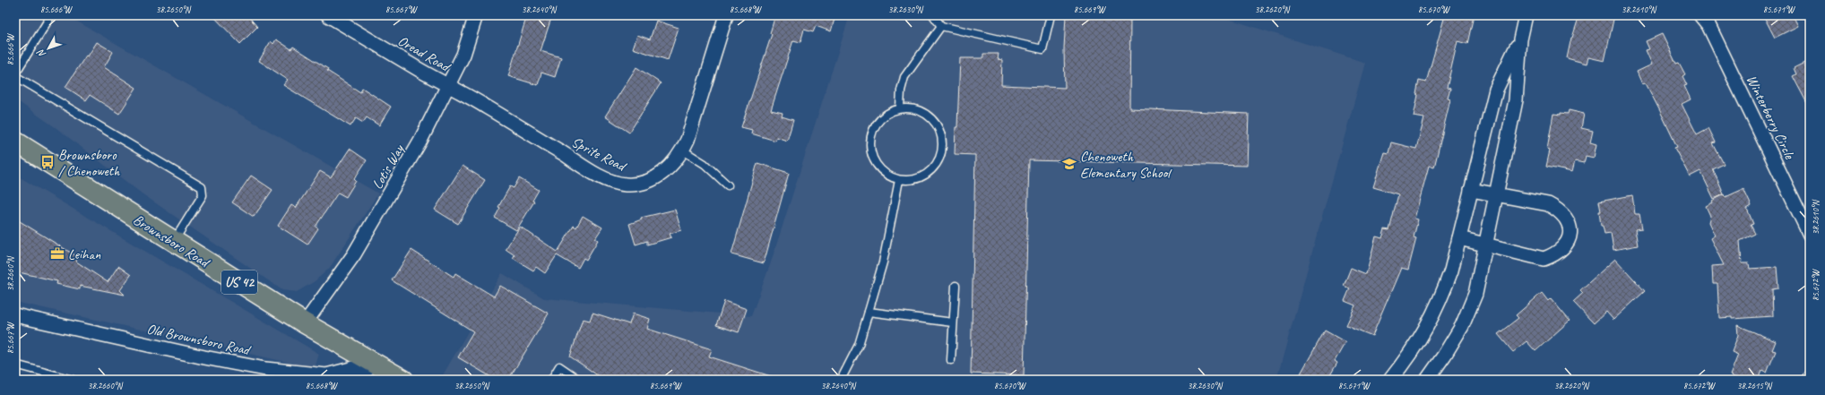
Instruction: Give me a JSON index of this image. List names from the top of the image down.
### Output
{
  "streets": {
    "main road": ["Brownsboro Road", "US 42"],
    "street": [
      "Oread Road",
      "Winterberry Circle",
      "Sprite Road",
      "Lotis Way",
      "Old Brownsboro Road"
    ]
  },
  "crossings": [
    ["Oread Road", "Sprite Road"],
    ["Oread Road", "Lotis Way"],
    ["Sprite Road", "Lotis Way"],
    ["Lotis Way", "Brownsboro Road"],
    ["Brownsboro Road", "Old Brownsboro Road"]
  ],
  "places": {
    "bus stop": ["Brownsboro / Chenoweth"],
    "school or university": ["Chenoweth Elementary School"],
    "office": ["Leihan"]
  },
  "north": "bottom left",
  "coordinates": [
    "85.666°W",
    "38.2650°N",
    "85.667°W",
    "38.2640°N",
    "85.668°W",
    "38.2630°N",
    "85.669°W",
    "38.2620°N",
    "85.670°W",
    "38.2610°N",
    "85.671°W",
    "38.2660°N",
    "85.672°W",
    "38.2615°N"
  ]
}
